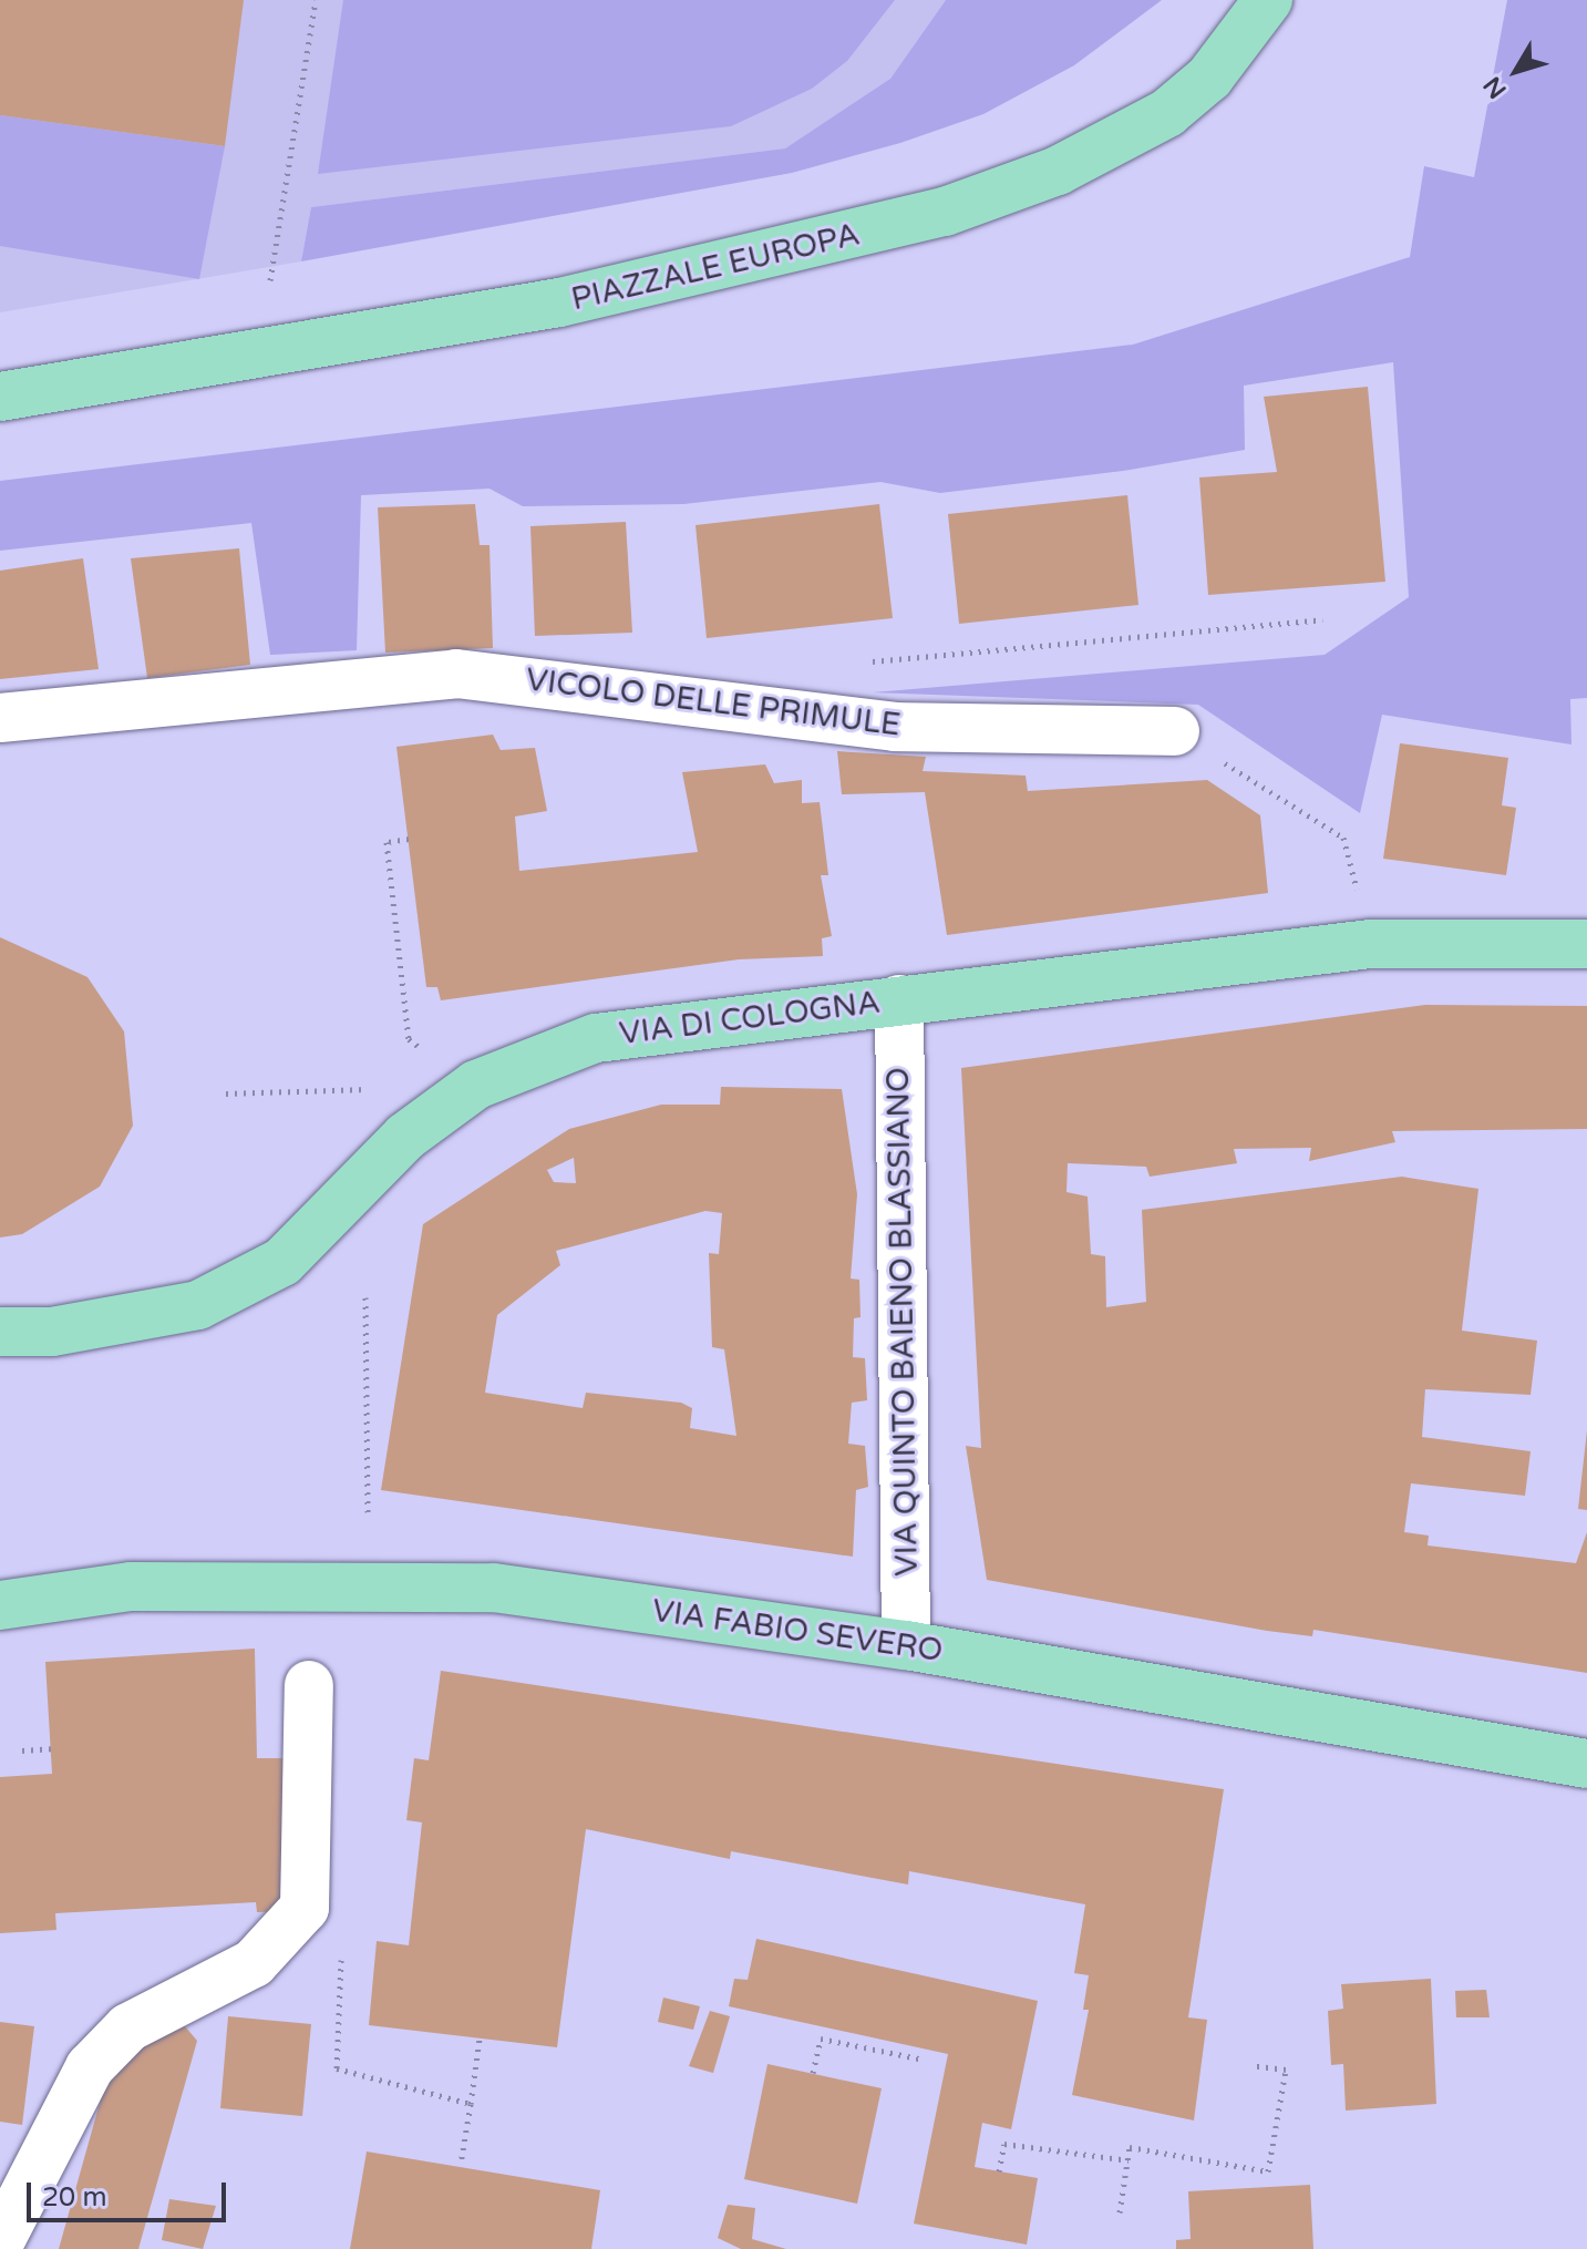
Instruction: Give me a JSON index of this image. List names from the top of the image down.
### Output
{
  "streets": {
    "main road": ["PIAZZALE EUROPA", "VIA DI COLOGNA", "VIA FABIO SEVERO"],
    "street": ["VICOLO DELLE PRIMULE", "VIA QUINTO BAIENO BLASSIANO"]
  },
  "crossings": [
    ["VIA DI COLOGNA", "VIA QUINTO BAIENO BLASSIANO"],
    ["VIA QUINTO BAIENO BLASSIANO", "VIA FABIO SEVERO"]
  ],
  "scale_bar": "20 m",
  "north": "bottom left"
}
